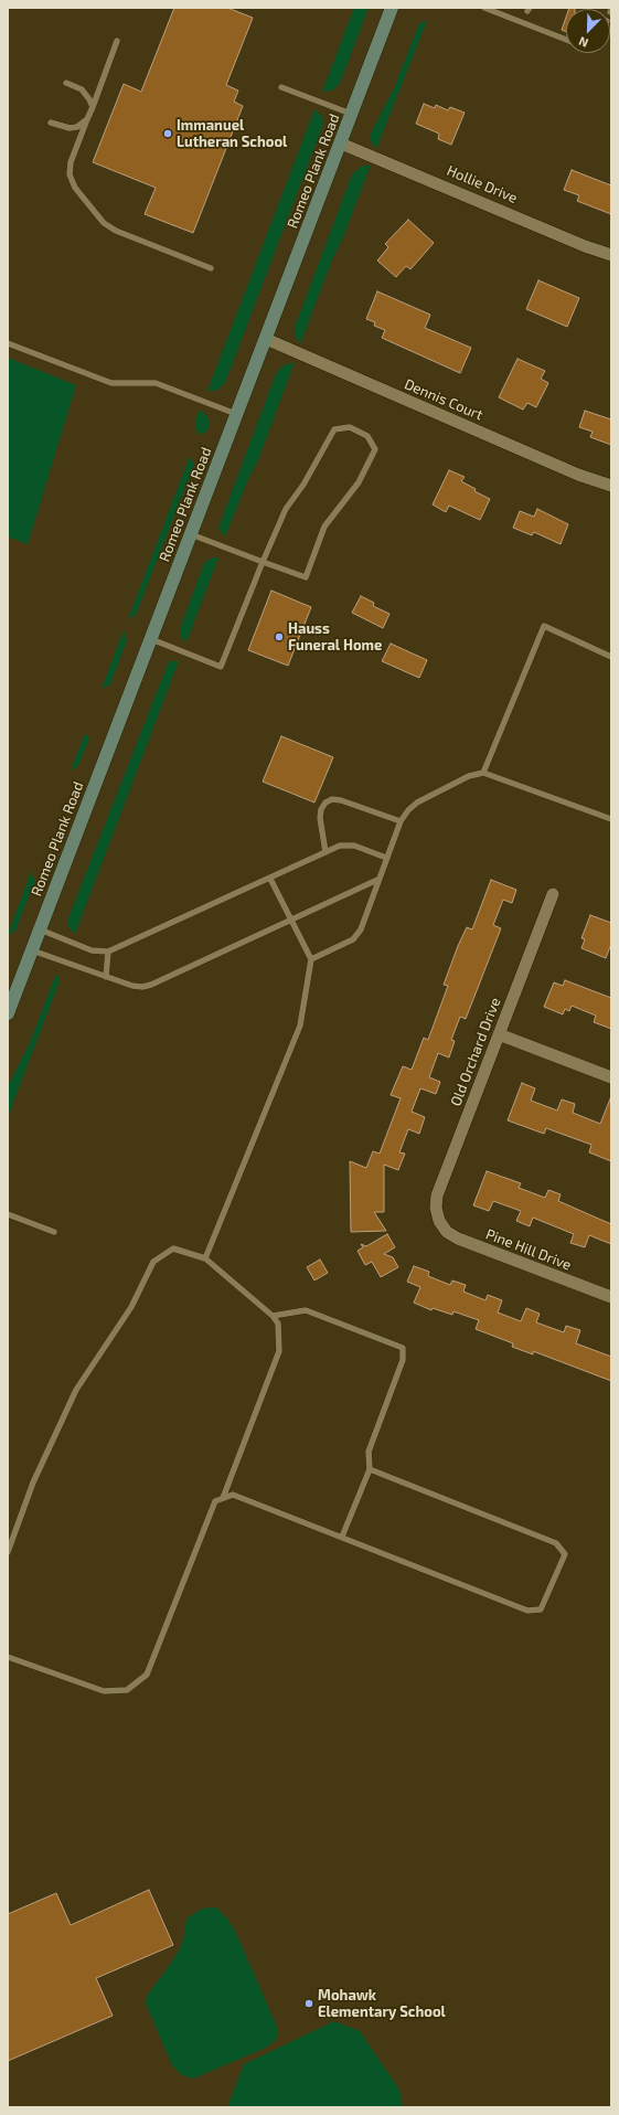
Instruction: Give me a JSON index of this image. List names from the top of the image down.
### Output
{
  "streets": {
    "main road": ["Romeo Plank Road"],
    "street": [
      "Hollie Drive",
      "Dennis Court",
      "Old Orchard Drive",
      "Pine Hill Drive"
    ]
  },
  "crossings": [
    ["Romeo Plank Road", "Hollie Drive"],
    ["Romeo Plank Road", "Dennis Court"],
    ["Old Orchard Drive", "Pine Hill Drive"]
  ],
  "places": ["Immanuel Lutheran School", "Hauss Funeral Home", "Mohawk Elementary School"],
  "north": "bottom left"
}
